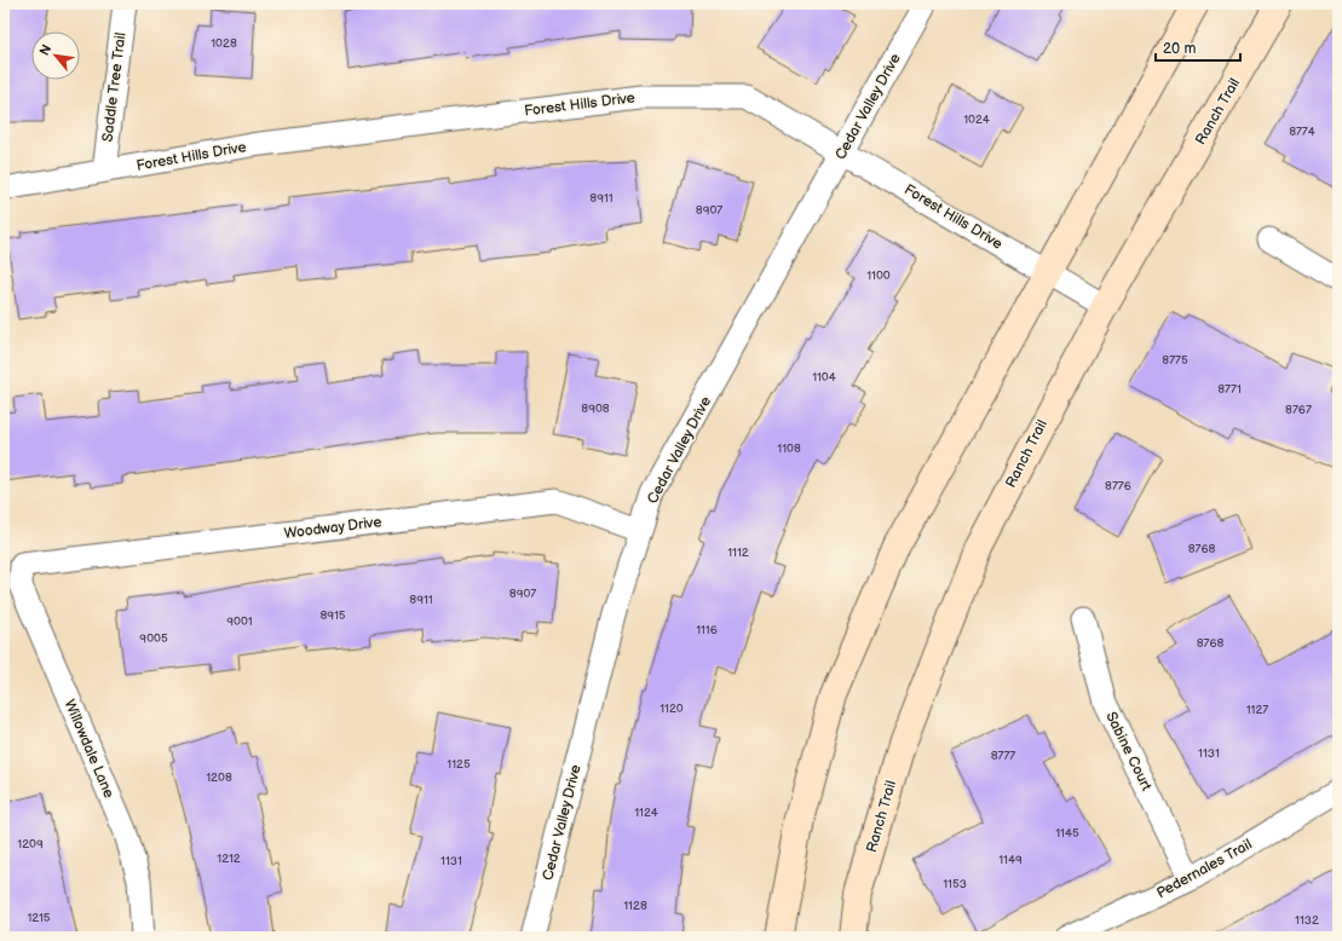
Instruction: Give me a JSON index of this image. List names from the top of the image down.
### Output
{
  "streets": {
    "main road": ["Ranch Trail"],
    "street": [
      "Saddle Tree Trail",
      "Forest Hills Drive",
      "Cedar Valley Drive",
      "Woodway Drive",
      "Willowdale Lane",
      "Sabine Court",
      "Pedernales Trail"
    ]
  },
  "crossings": [
    ["Saddle Tree Trail", "Forest Hills Drive"],
    ["Forest Hills Drive", "Cedar Valley Drive"],
    ["Forest Hills Drive", "Ranch Trail"],
    ["Cedar Valley Drive", "Woodway Drive"],
    ["Woodway Drive", "Willowdale Lane"],
    ["Sabine Court", "Pedernales Trail"]
  ],
  "house_numbers": [
    "1028",
    "1024",
    "8774",
    "8911",
    "8907",
    "1100",
    "8775",
    "1104",
    "8771",
    "8908",
    "8767",
    "1108",
    "8776",
    "8768",
    "1112",
    "8907",
    "8911",
    "8915",
    "9001",
    "1116",
    "9005",
    "8768",
    "1120",
    "1127",
    "1131",
    "8777",
    "1125",
    "1208",
    "1124",
    "1145",
    "1209",
    "1212",
    "1149",
    "1131",
    "1153",
    "1128",
    "1215",
    "1132"
  ],
  "scale_bar": "20 m",
  "north": "top left"
}
